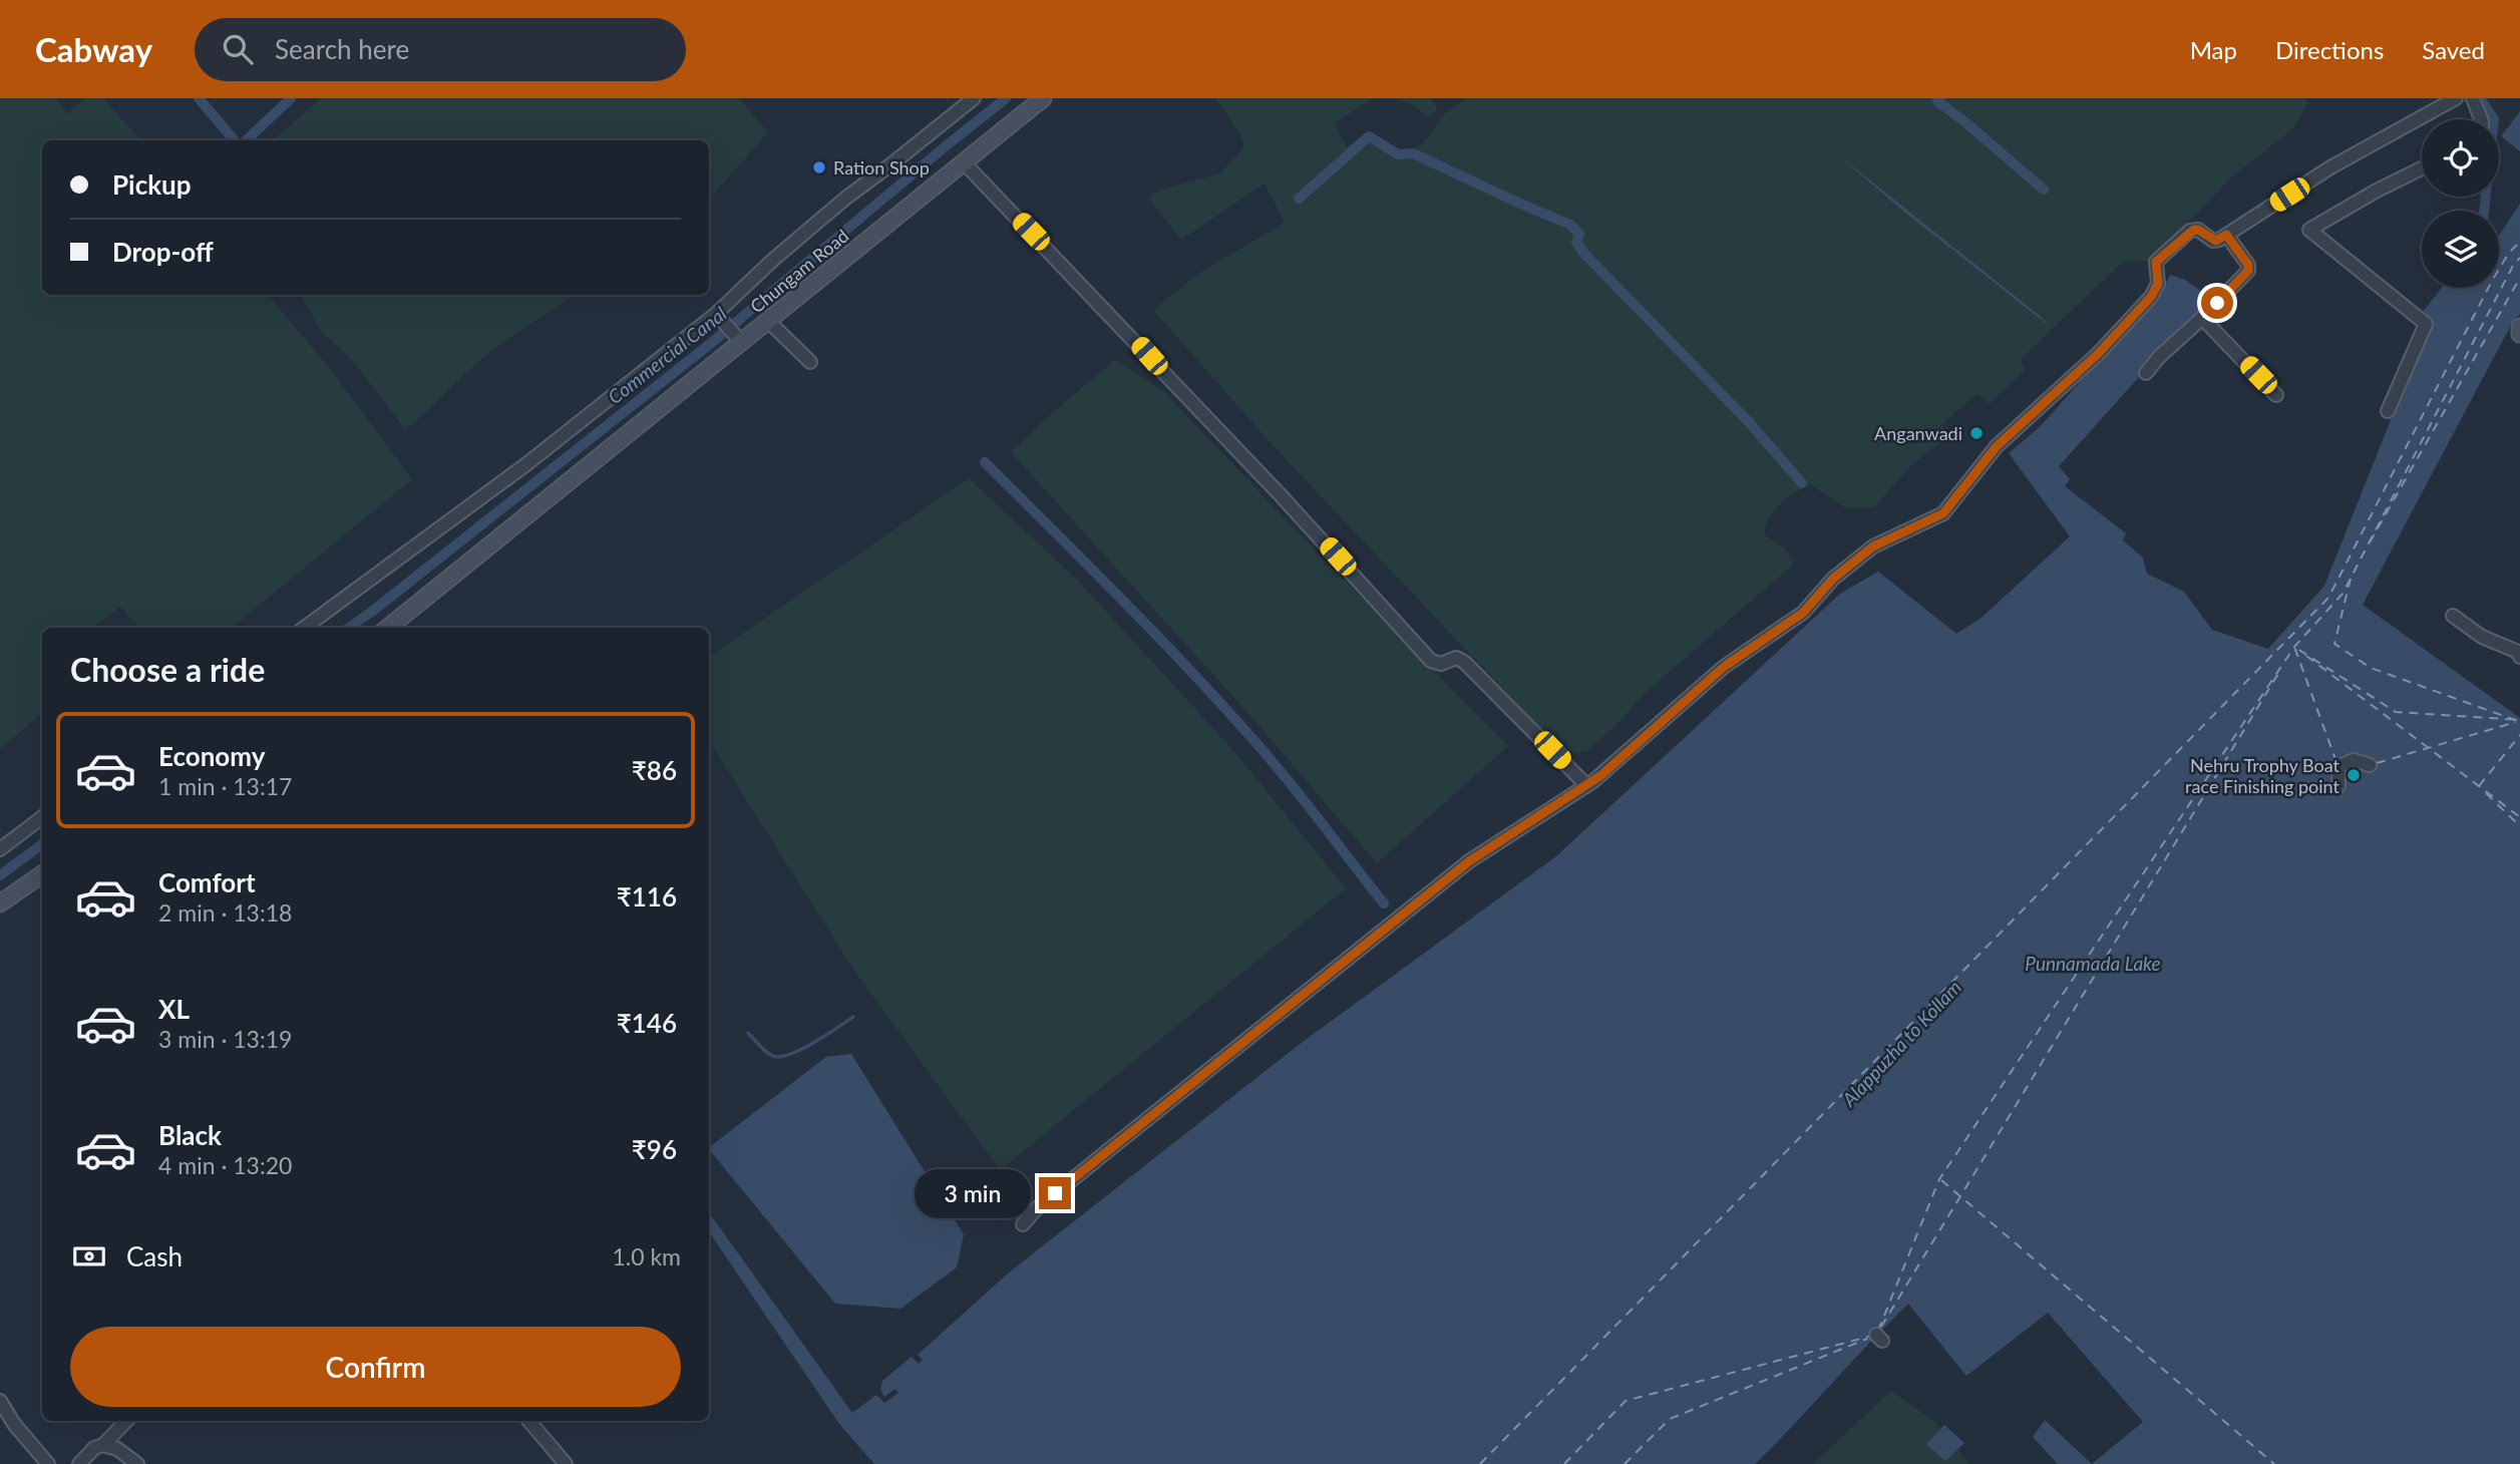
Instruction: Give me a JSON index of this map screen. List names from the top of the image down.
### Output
{
  "streets": {
    "main road": ["Chungam Road"]
  },
  "water": ["Commercial Canal", "Punnamada Lake", "Alappuzha to Kollam"],
  "places": ["Ration Shop", "Anganwadi", "Nehru Trophy Boat race Finishing point"],
  "page": {
    "header": "Cabway",
    "search": "Search here",
    "nav": ["Map", "Directions", "Saved"],
    "banner": ["Pickup", "Drop-off"],
    "heading": "Choose a ride",
    "list": [
      {
        "name": "Economy",
        "note": "1 min · 13:17",
        "value": "₹86"
      },
      {
        "name": "Comfort",
        "note": "2 min · 13:18",
        "value": "₹116"
      },
      {
        "name": "XL",
        "note": "3 min · 13:19",
        "value": "₹146"
      },
      {
        "name": "Black",
        "note": "4 min · 13:20",
        "value": "₹96"
      }
    ],
    "bubble": "3 min",
    "pay": ["Cash", "1.0 km"],
    "buttons": "Confirm"
  }
}
